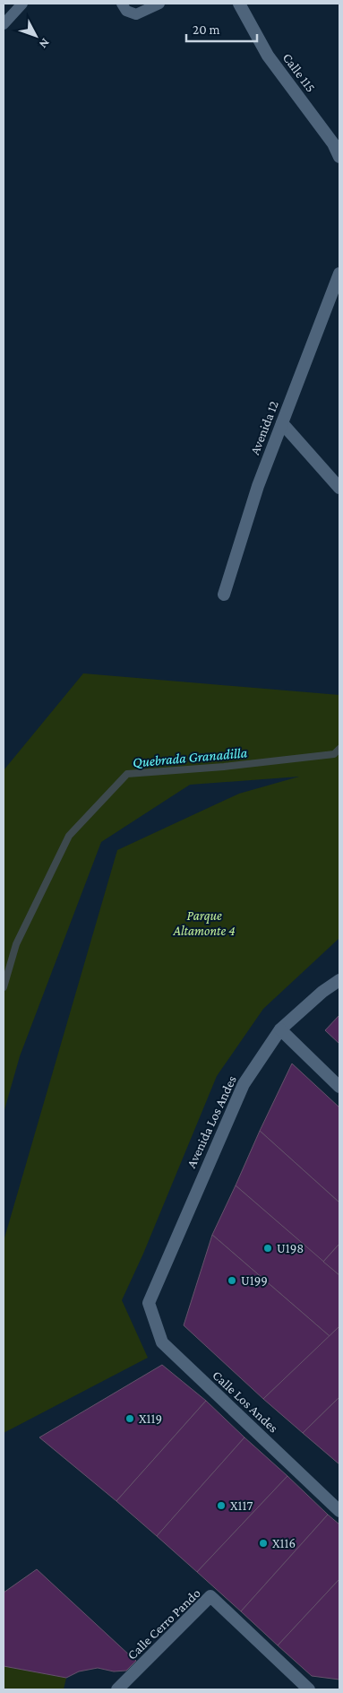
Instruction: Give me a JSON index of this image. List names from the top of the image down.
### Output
{
  "streets": {
    "street": [
      "Calle 115",
      "Avenida 12",
      "Avenida Los Andes",
      "Calle Los Andes",
      "Calle Cerro Pando"
    ]
  },
  "crossings": [
    ["Avenida Los Andes", "Calle Los Andes"]
  ],
  "water": ["Quebrada Granadilla"],
  "parks": ["Parque Altamonte 4"],
  "places": [
    "U198",
    "U199",
    "X119",
    "X117",
    "X116"
  ],
  "scale_bar": "20 m",
  "north": "bottom right"
}
